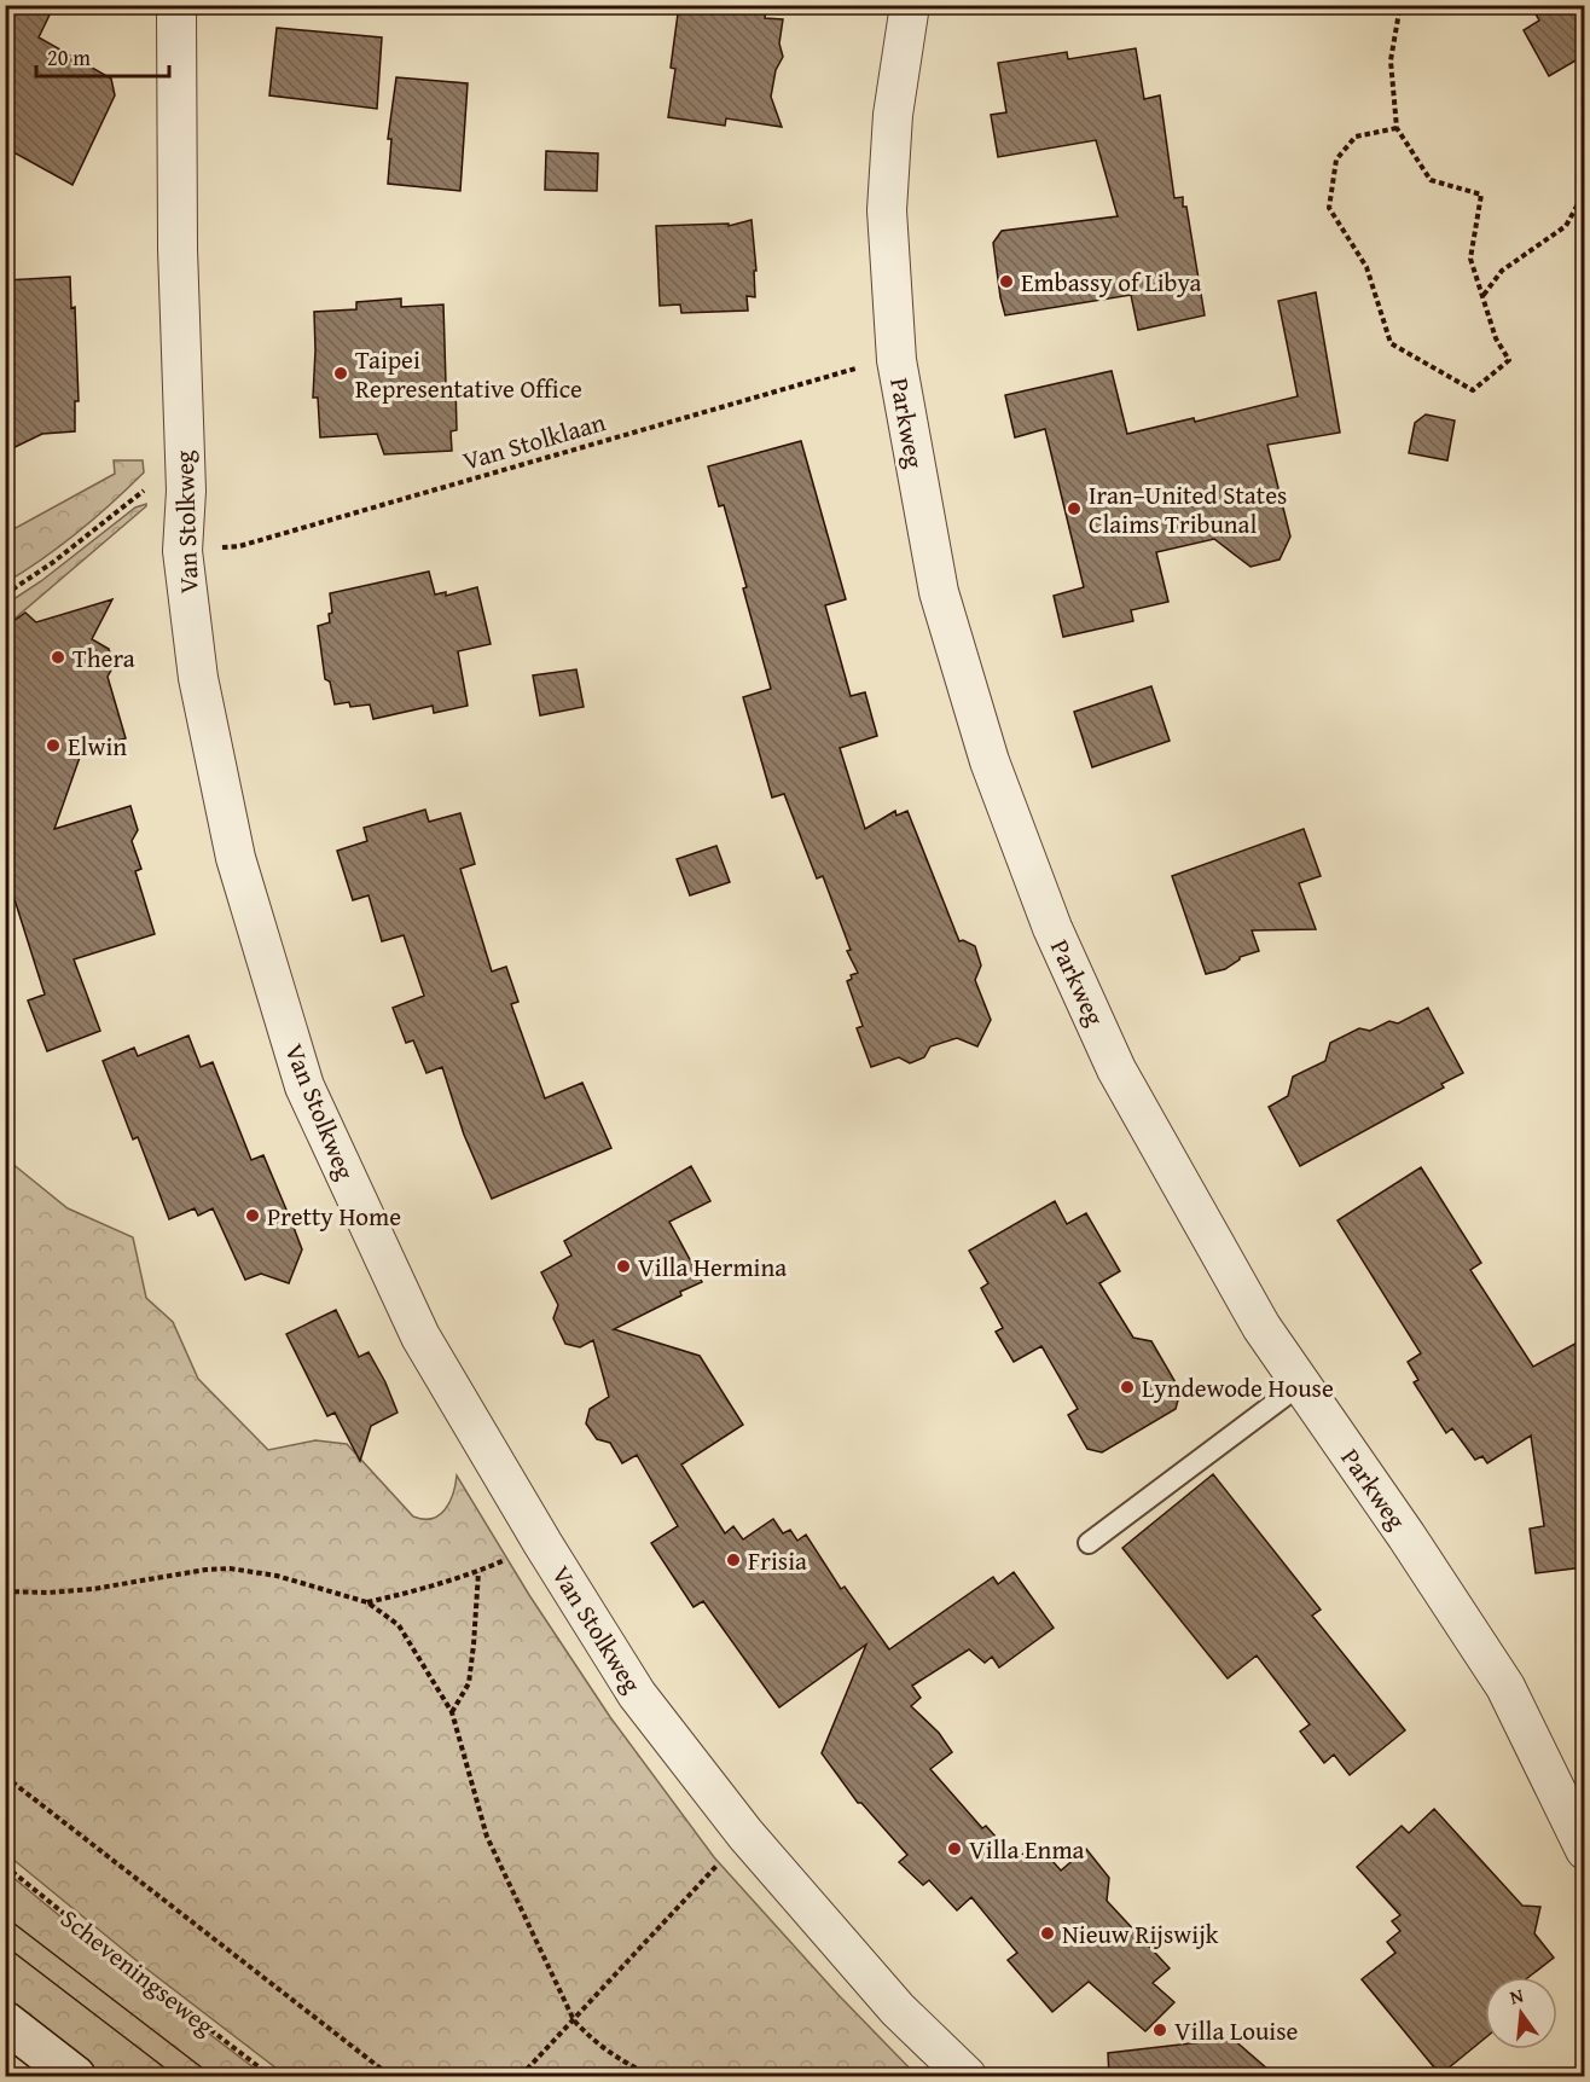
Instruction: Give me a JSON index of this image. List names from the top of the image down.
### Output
{
  "streets": {
    "street": ["Parkweg", "Van Stolkweg"],
    "path": ["Van Stolklaan", "Scheveningseweg"]
  },
  "crossings": [
    ["Parkweg", "Van Stolklaan"],
    ["Van Stolklaan", "Van Stolkweg"]
  ],
  "places": [
    "Embassy of Libya",
    "Taipei Representative Office",
    "Iran–United States Claims Tribunal",
    "Thera",
    "Elwin",
    "Pretty Home",
    "Villa Hermina",
    "Lyndewode House",
    "Frisia",
    "Villa Enma",
    "Nieuw Rijswijk",
    "Villa Louise"
  ],
  "scale_bar": "20 m",
  "north": "top"
}
